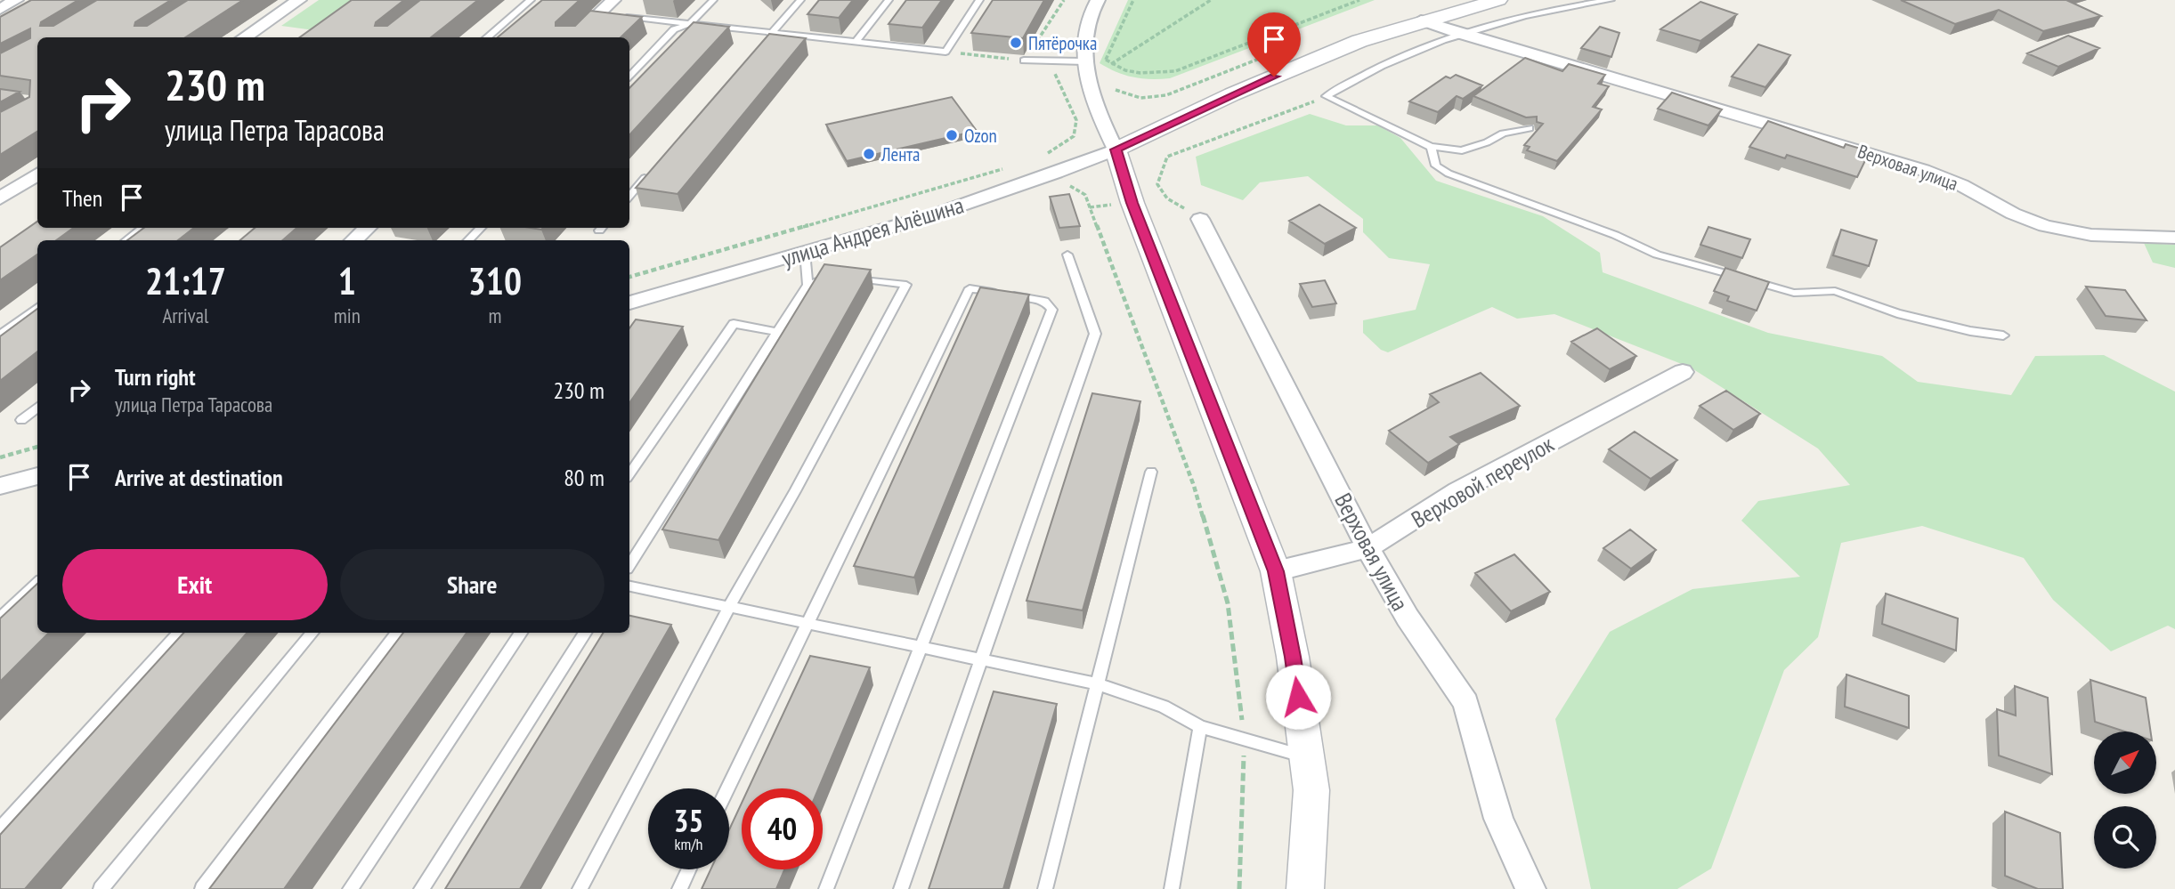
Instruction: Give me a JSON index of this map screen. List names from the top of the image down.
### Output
{
  "streets": {
    "street": ["Верховая улица", "улица Андрея Алёшина", "Верховой переулок"]
  },
  "crossings": [
    ["Верховая улица", "Верховой переулок"]
  ],
  "places": ["Пятёрочка", "Ozon", "Лента"],
  "north": "top right",
  "page": {
    "turn": ["230 m", "улица Петра Тарасова"],
    "then": "Then",
    "eta": [
      "21:17",
      "Arrival",
      "1",
      "min",
      "310",
      "m"
    ],
    "list": [
      {
        "name": "Turn right",
        "note": "улица Петра Тарасова",
        "value": "230 m"
      },
      {
        "name": "Arrive at destination",
        "value": "80 m"
      }
    ],
    "buttons": ["Exit", "Share"],
    "speed": "35 km/h",
    "limit": "40"
  }
}
